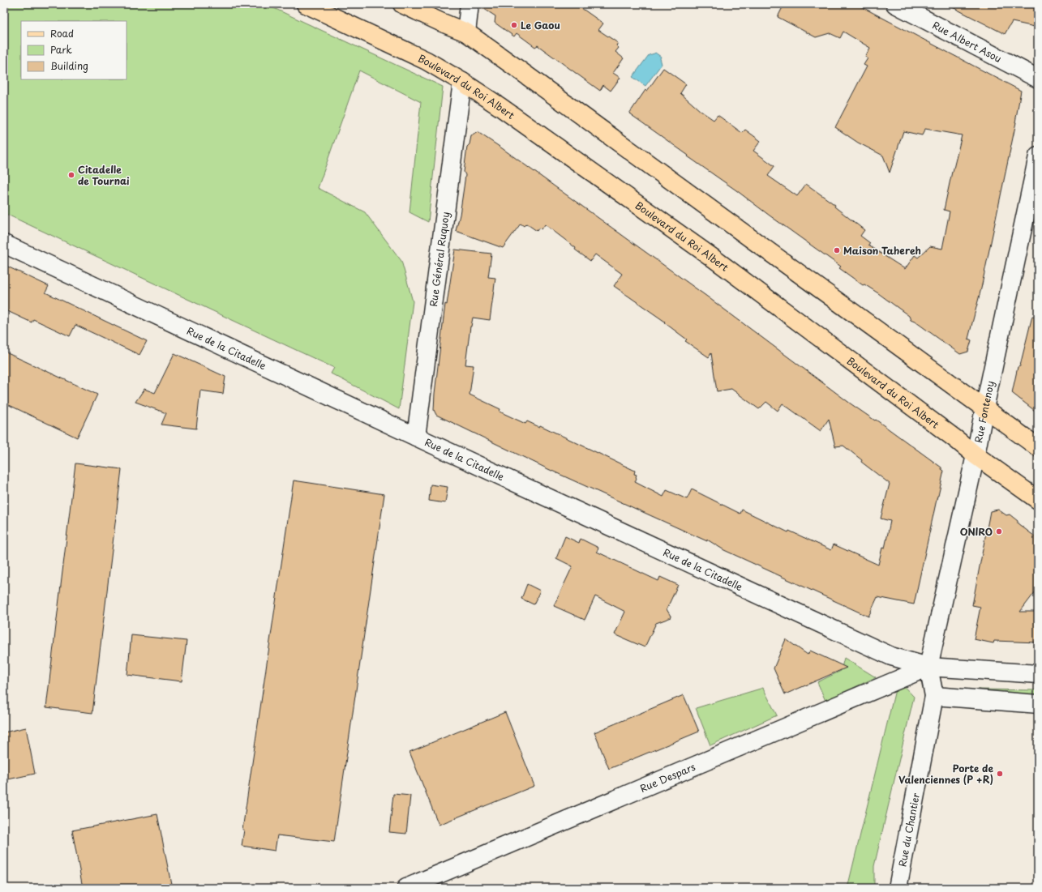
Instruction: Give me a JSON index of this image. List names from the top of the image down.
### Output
{
  "streets": {
    "main road": ["Boulevard du Roi Albert"],
    "street": [
      "Rue Albert Asou",
      "Rue Général Ruquoy",
      "Rue de la Citadelle",
      "Rue Fontenoy",
      "Rue Despars",
      "Rue du Chantier"
    ]
  },
  "crossings": [
    ["Boulevard du Roi Albert", "Rue Général Ruquoy"],
    ["Boulevard du Roi Albert", "Rue Fontenoy"],
    ["Rue Général Ruquoy", "Rue de la Citadelle"],
    ["Rue de la Citadelle", "Rue Fontenoy"],
    ["Rue de la Citadelle", "Rue Despars"],
    ["Rue de la Citadelle", "Rue du Chantier"],
    ["Rue Fontenoy", "Rue Despars"],
    ["Rue Fontenoy", "Rue du Chantier"],
    ["Rue Despars", "Rue du Chantier"]
  ],
  "places": [
    "Le Gaou",
    "Citadelle de Tournai",
    "Maison Tahereh",
    "ONIRO",
    "Porte de Valenciennes (P +R)"
  ],
  "legend": ["Road", "Park", "Building"]
}
